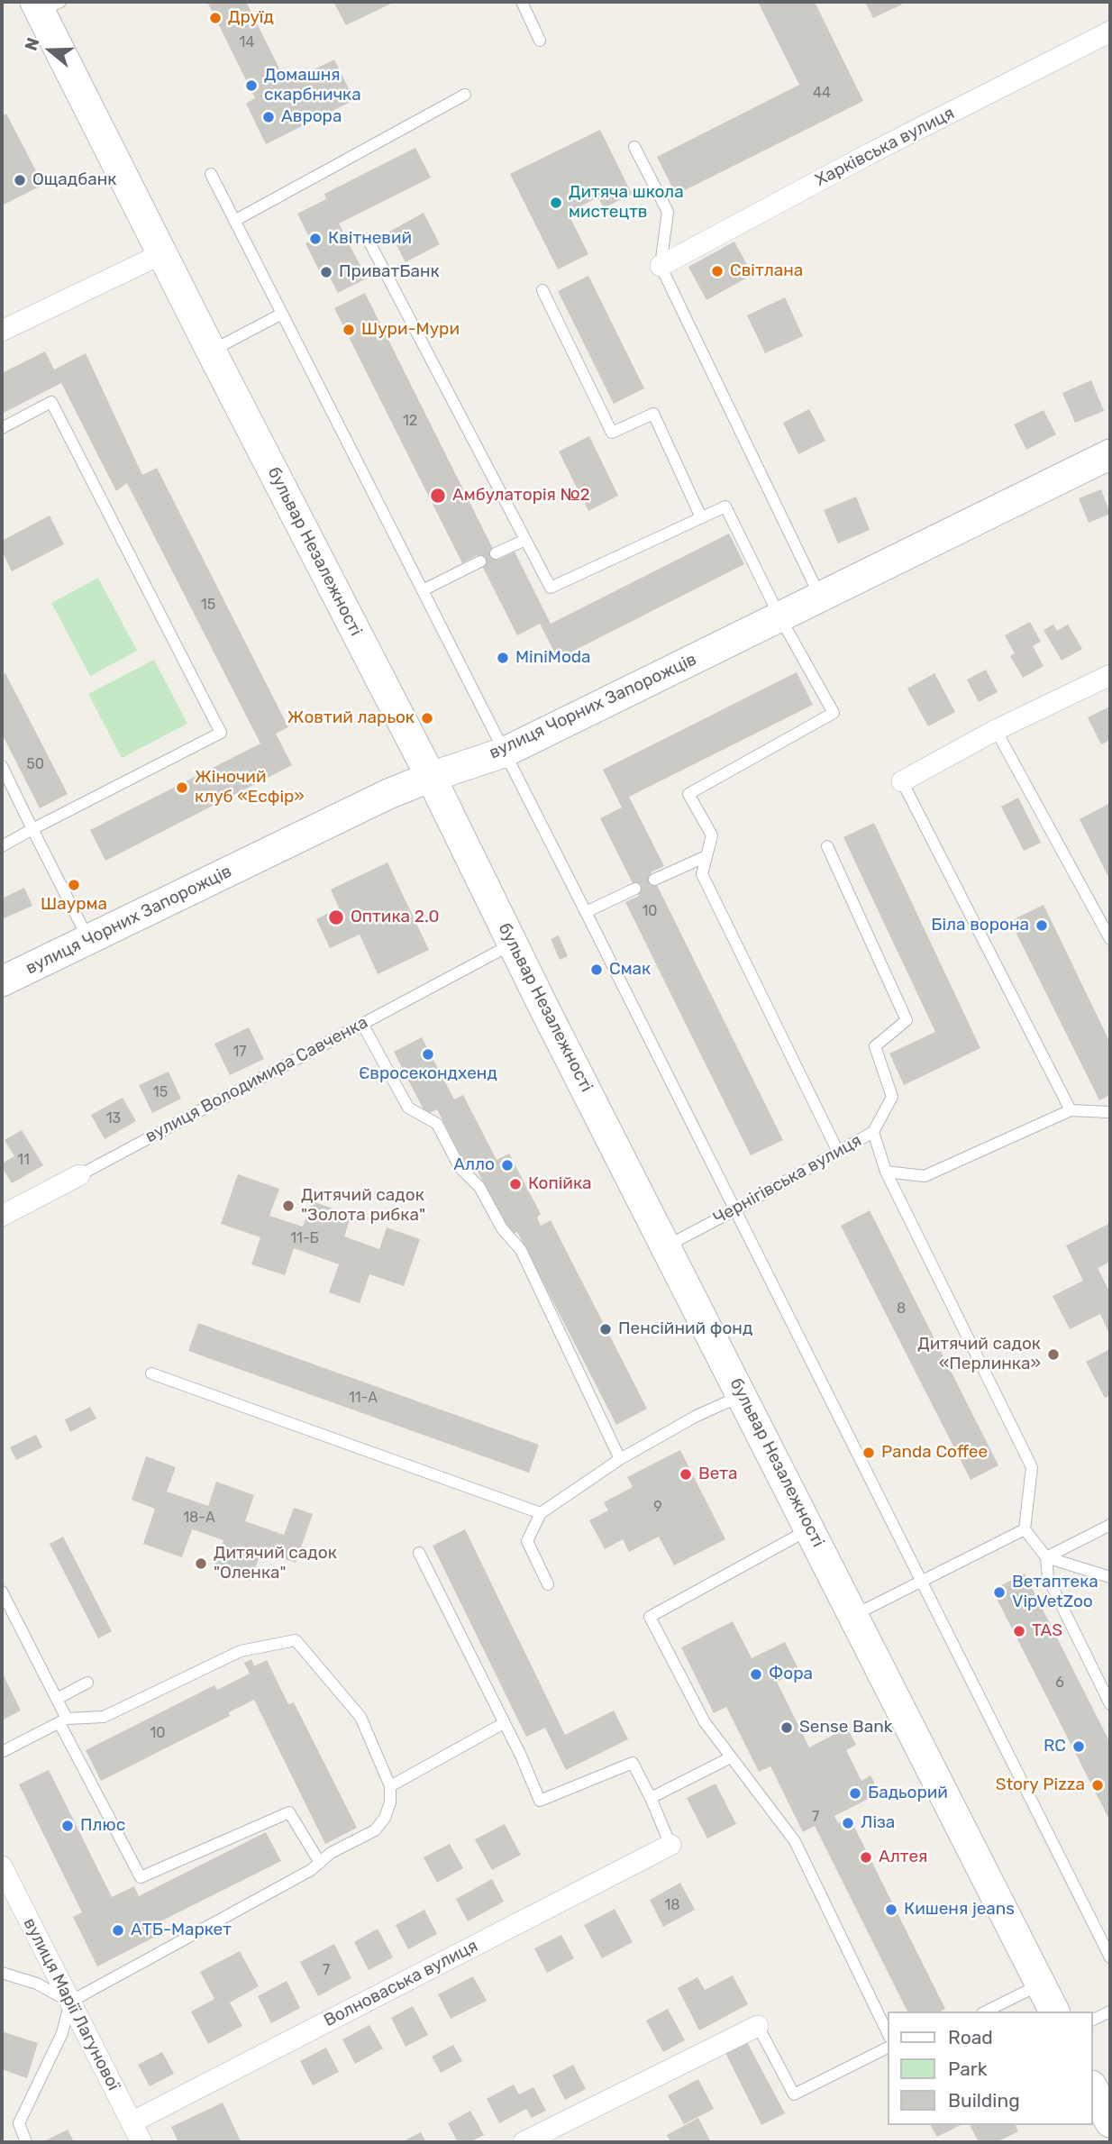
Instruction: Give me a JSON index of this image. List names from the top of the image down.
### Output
{
  "streets": {
    "main road": ["бульвар Незалежності", "вулиця Чорних Запорожців"],
    "street": [
      "Харківська вулиця",
      "вулиця Володимира Савченка",
      "Волноваська вулиця",
      "вулиця Марії Лагунової"
    ],
    "lane": ["Чернігівська вулиця"]
  },
  "crossings": [
    ["бульвар Незалежності", "вулиця Чорних Запорожців"],
    ["бульвар Незалежності", "вулиця Володимира Савченка"],
    ["бульвар Незалежності", "Чернігівська вулиця"],
    ["Волноваська вулиця", "вулиця Марії Лагунової"]
  ],
  "places": [
    "Друїд",
    "Домашня скарбничка",
    "Аврора",
    "Ощадбанк",
    "Дитяча школа мистецтв",
    "Квітневий",
    "Світлана",
    "ПриватБанк",
    "Шури-Мури",
    "Амбулаторія №2",
    "MiniModa",
    "Жовтий ларьок",
    "Жіночий клуб «Есфір»",
    "Шаурма",
    "Оптика 2.0",
    "Біла ворона",
    "Смак",
    "Євросекондхенд",
    "Алло",
    "Копійка",
    "Дитячий садок \"Золота рибка\"",
    "Пенсійний фонд",
    "Дитячий садок «Перлинка»",
    "Panda Coffee",
    "Вета",
    "Дитячий садок \"Оленка\"",
    "Ветаптека VipVetZoo",
    "TAS",
    "Фора",
    "Sense Bank",
    "RC",
    "Story Pizza",
    "Бадьорий",
    "Ліза",
    "Плюс",
    "Алтея",
    "Кишеня jeans",
    "АТБ-Маркет"
  ],
  "house_numbers": [
    "14",
    "44",
    "12",
    "15",
    "50",
    "10",
    "17",
    "15",
    "13",
    "11",
    "11-Б",
    "8",
    "11-А",
    "9",
    "18-А",
    "6",
    "10",
    "7",
    "18",
    "7"
  ],
  "legend": ["Road", "Park", "Building"],
  "north": "left"
}
